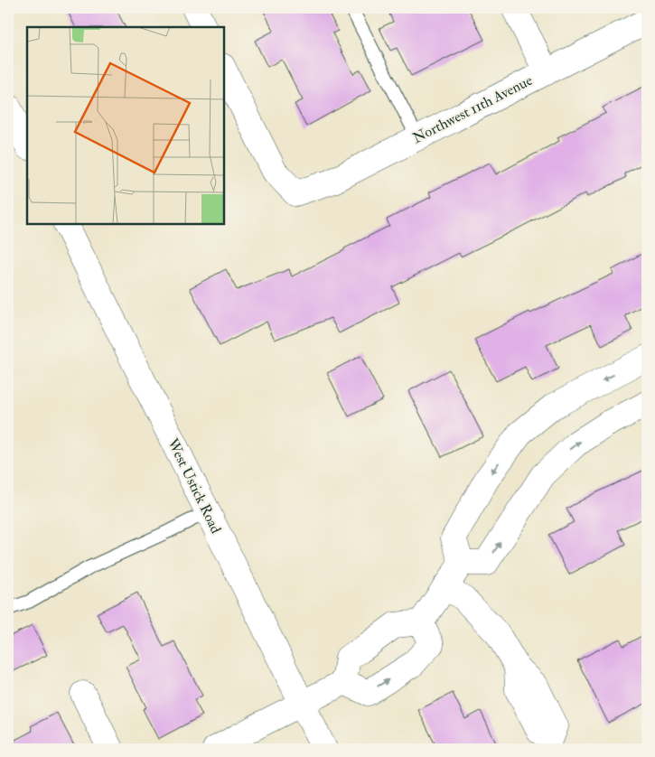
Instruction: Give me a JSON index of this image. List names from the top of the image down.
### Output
{
  "streets": {
    "street": ["Northwest 11th Avenue", "West Ustick Road"]
  }
}
